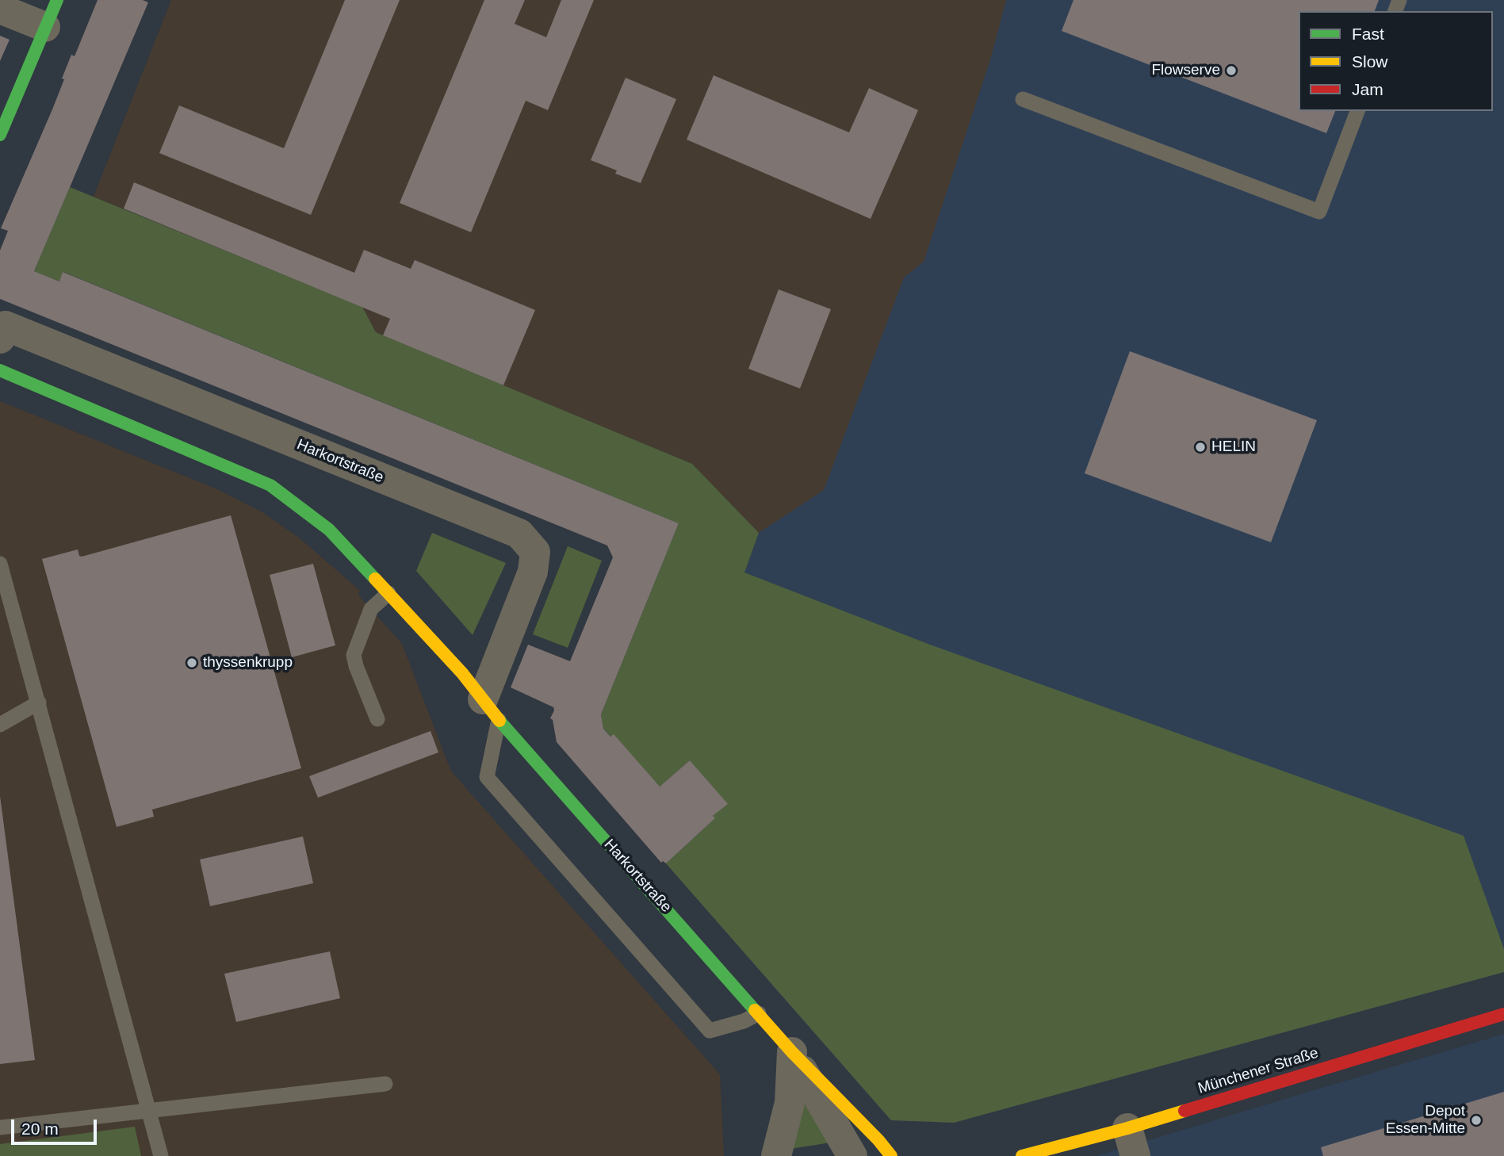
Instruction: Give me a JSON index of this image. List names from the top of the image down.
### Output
{
  "streets": {
    "street": ["Harkortstraße", "Münchener Straße"]
  },
  "places": [
    "Flowserve",
    "HELIN",
    "thyssenkrupp",
    "Depot Essen-Mitte"
  ],
  "legend": ["Fast", "Slow", "Jam"],
  "scale_bar": "20 m"
}
